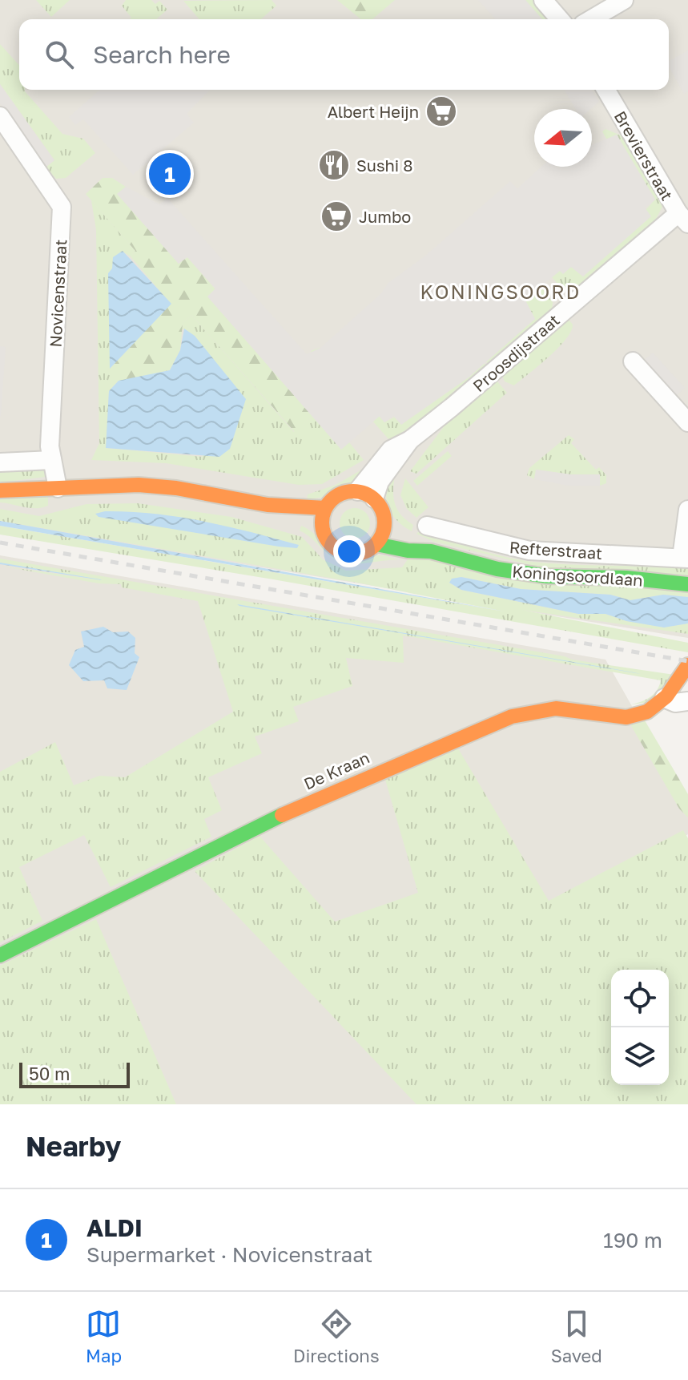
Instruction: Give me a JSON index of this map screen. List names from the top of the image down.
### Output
{
  "streets": {
    "street": [
      "Brevierstraat",
      "Novicenstraat",
      "Proosdijstraat",
      "Refterstraat",
      "Koningsoordlaan",
      "De Kraan"
    ]
  },
  "crossings": [
    ["Brevierstraat", "Proosdijstraat"],
    ["Proosdijstraat", "Koningsoordlaan"],
    ["Refterstraat", "Koningsoordlaan"]
  ],
  "districts": ["KONINGSOORD"],
  "places": {
    "supermarket": ["Albert Heijn", "Jumbo"],
    "restaurant": ["Sushi 8"]
  },
  "scale_bar": "50 m",
  "north": "left",
  "page": {
    "search": "Search here",
    "pins": "1",
    "scale": "50 m",
    "heading": "Nearby",
    "list": [
      {
        "mark": "1",
        "name": "ALDI",
        "note": "Supermarket · Novicenstraat",
        "value": "190 m"
      }
    ],
    "nav": ["Map", "Directions", "Saved"]
  }
}
